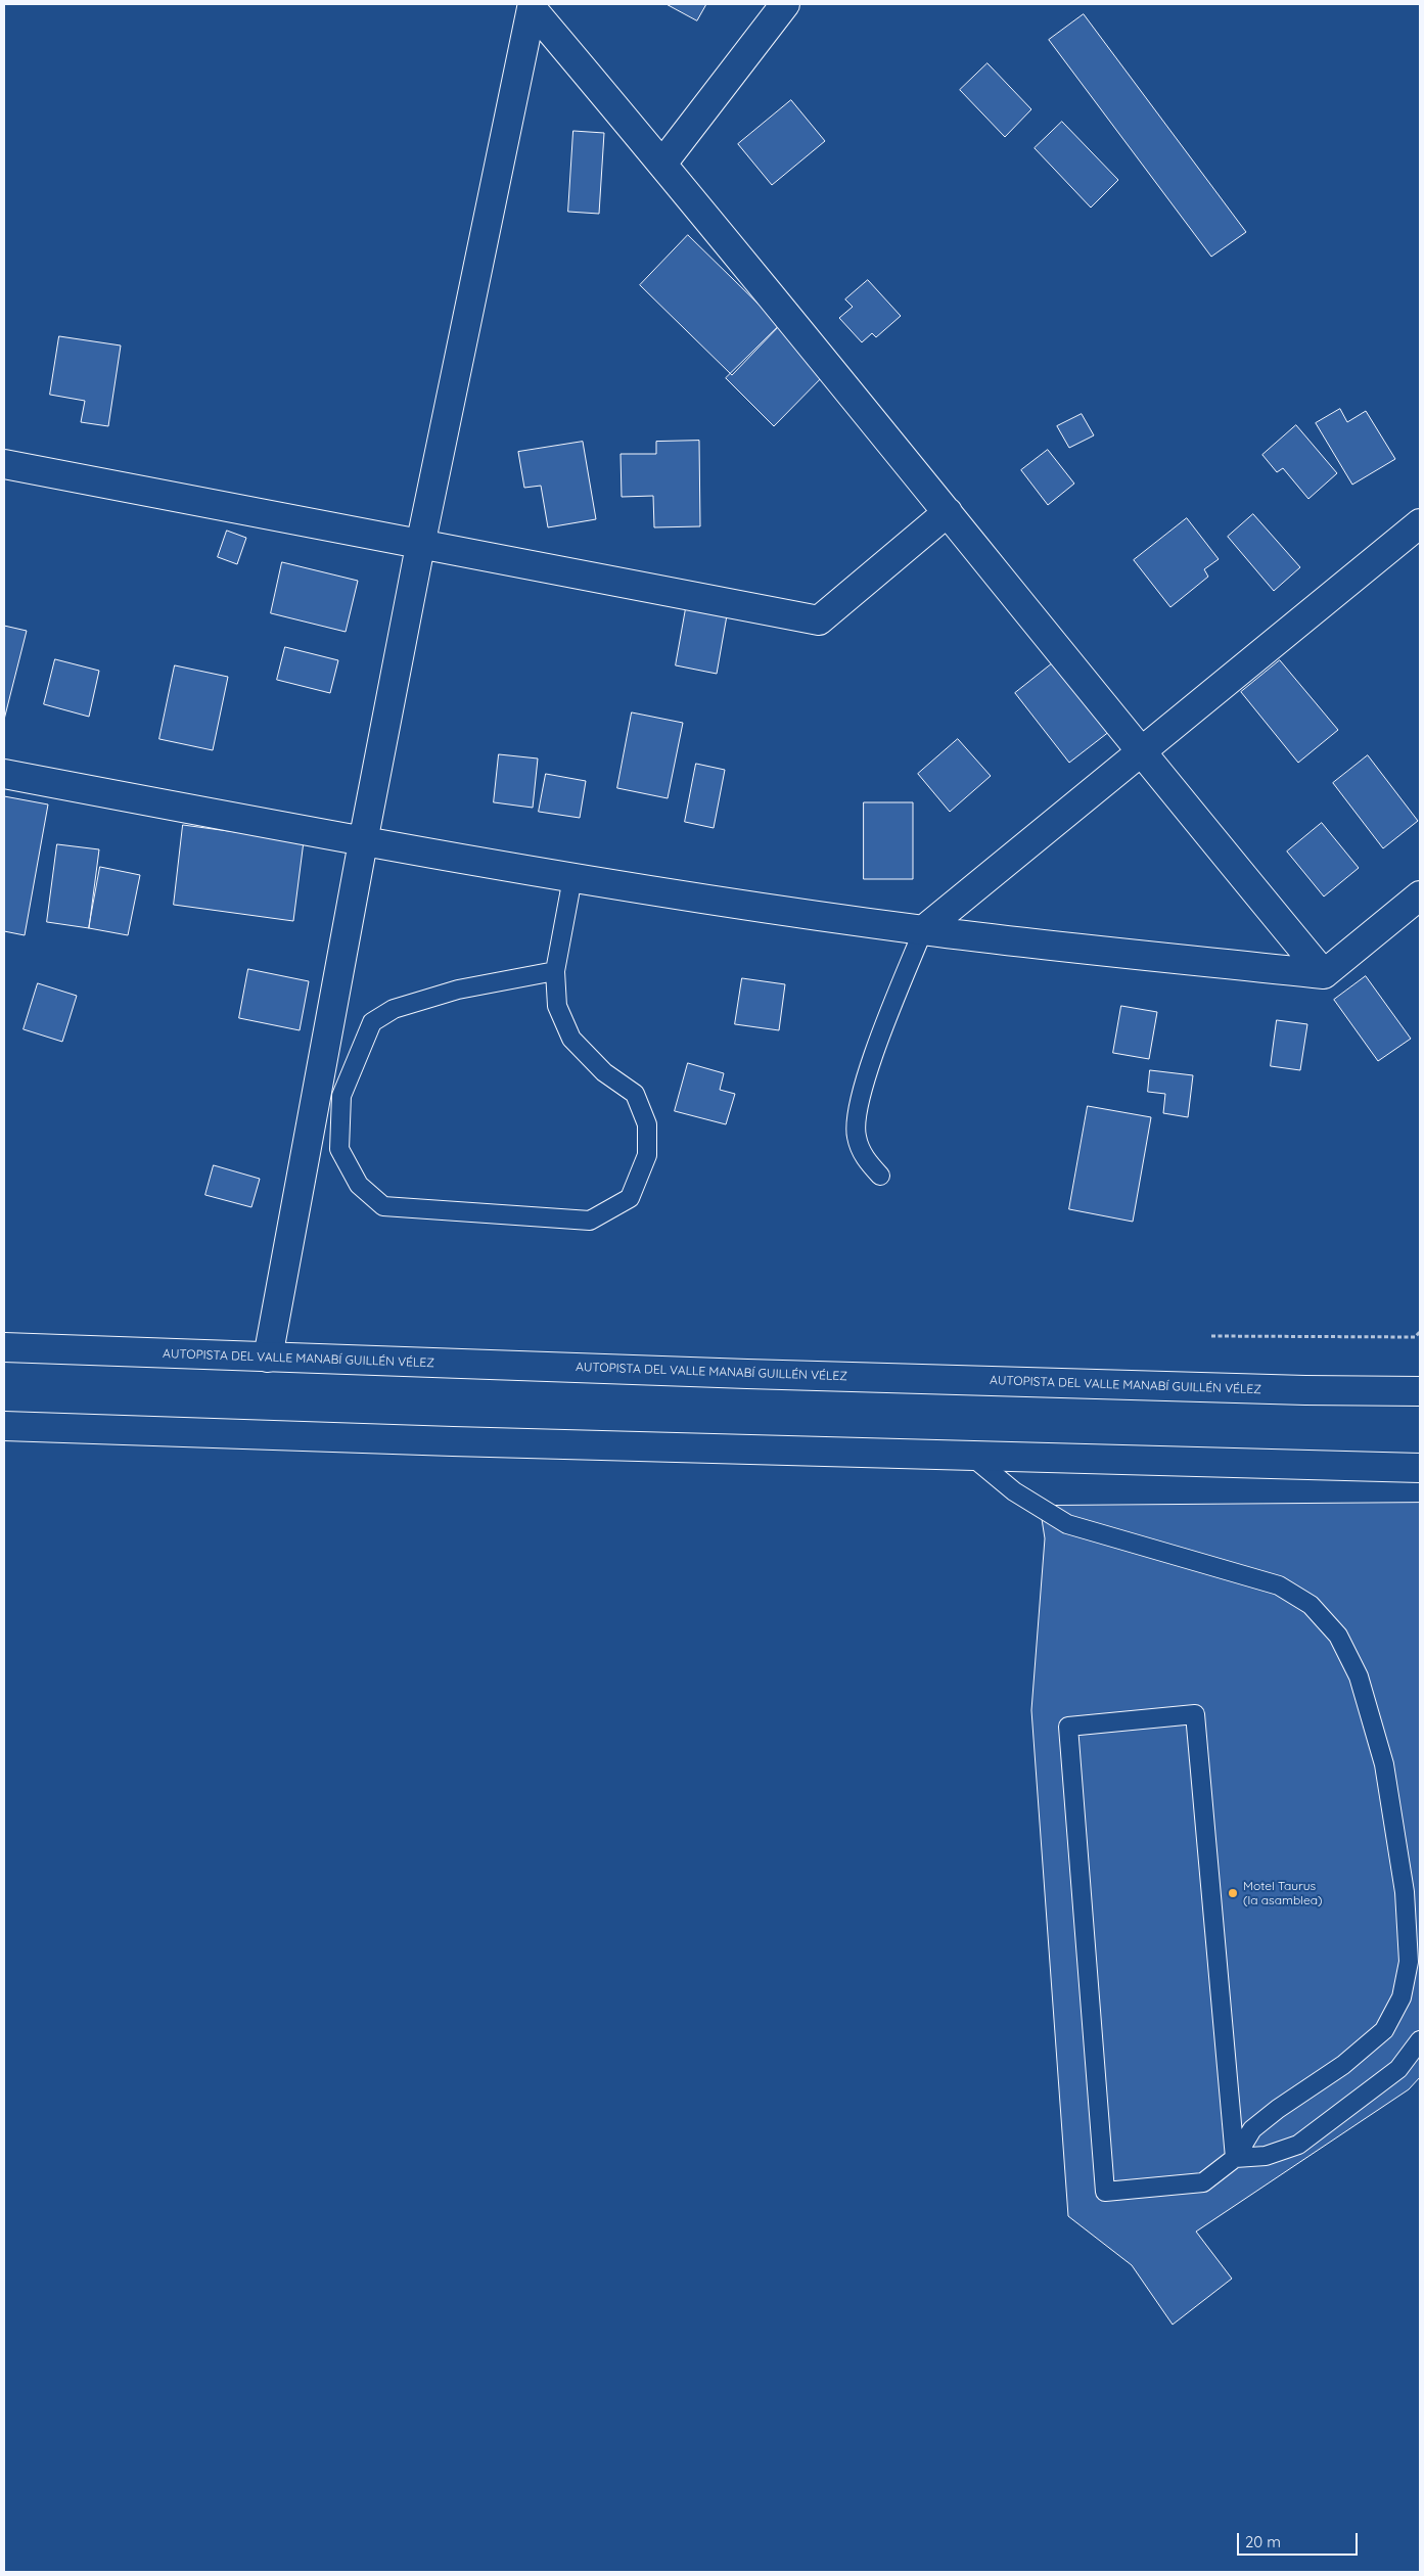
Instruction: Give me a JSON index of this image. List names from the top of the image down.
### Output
{
  "streets": {
    "street": ["AUTOPISTA DEL VALLE MANABÍ GUILLÉN VÉLEZ"]
  },
  "places": ["Motel Taurus (la asamblea)"],
  "scale_bar": "20 m"
}
